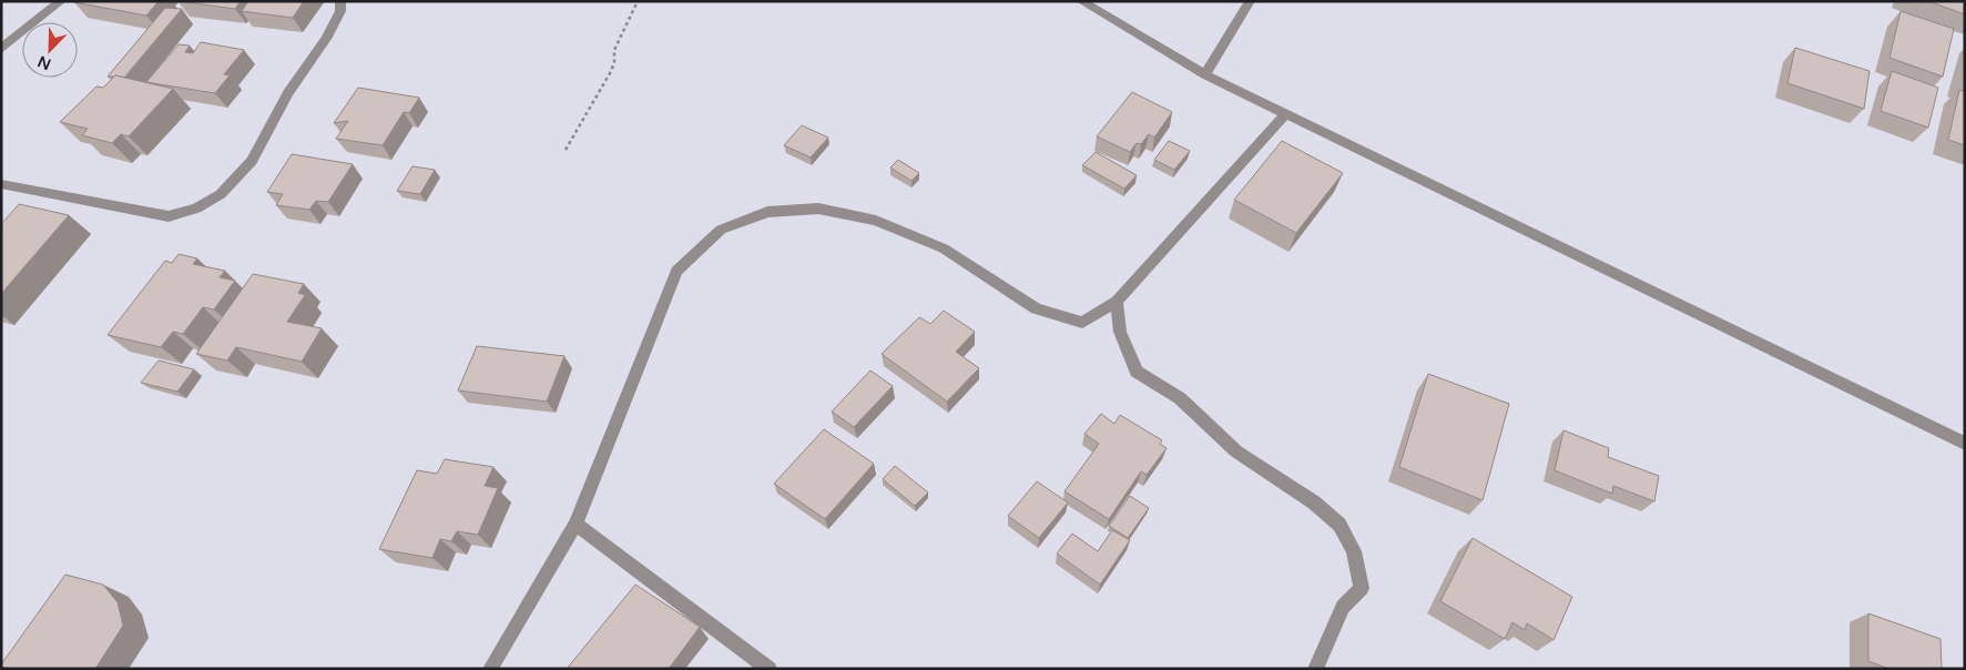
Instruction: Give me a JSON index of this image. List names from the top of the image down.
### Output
{
  "north": "bottom left"
}
